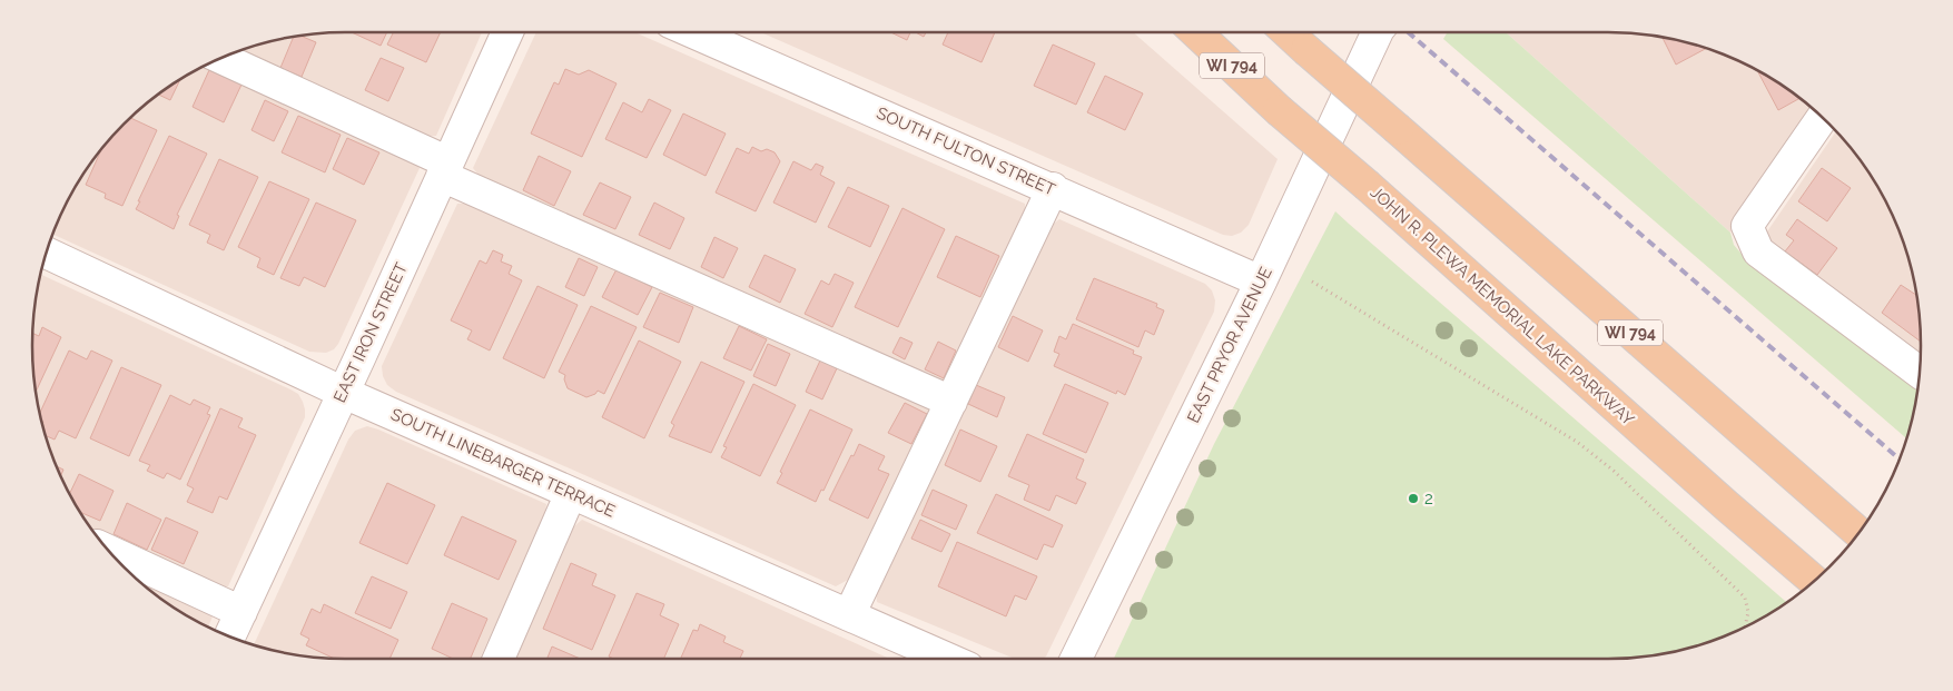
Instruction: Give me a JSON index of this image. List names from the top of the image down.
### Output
{
  "streets": {
    "main road": ["WI 794", "JOHN R. PLEWA MEMORIAL LAKE PARKWAY"],
    "street": [
      "SOUTH FULTON STREET",
      "EAST IRON STREET",
      "EAST PRYOR AVENUE",
      "SOUTH LINEBARGER TERRACE"
    ]
  },
  "crossings": [
    ["SOUTH FULTON STREET", "EAST PRYOR AVENUE"],
    ["EAST IRON STREET", "SOUTH LINEBARGER TERRACE"]
  ],
  "places": ["2"]
}
